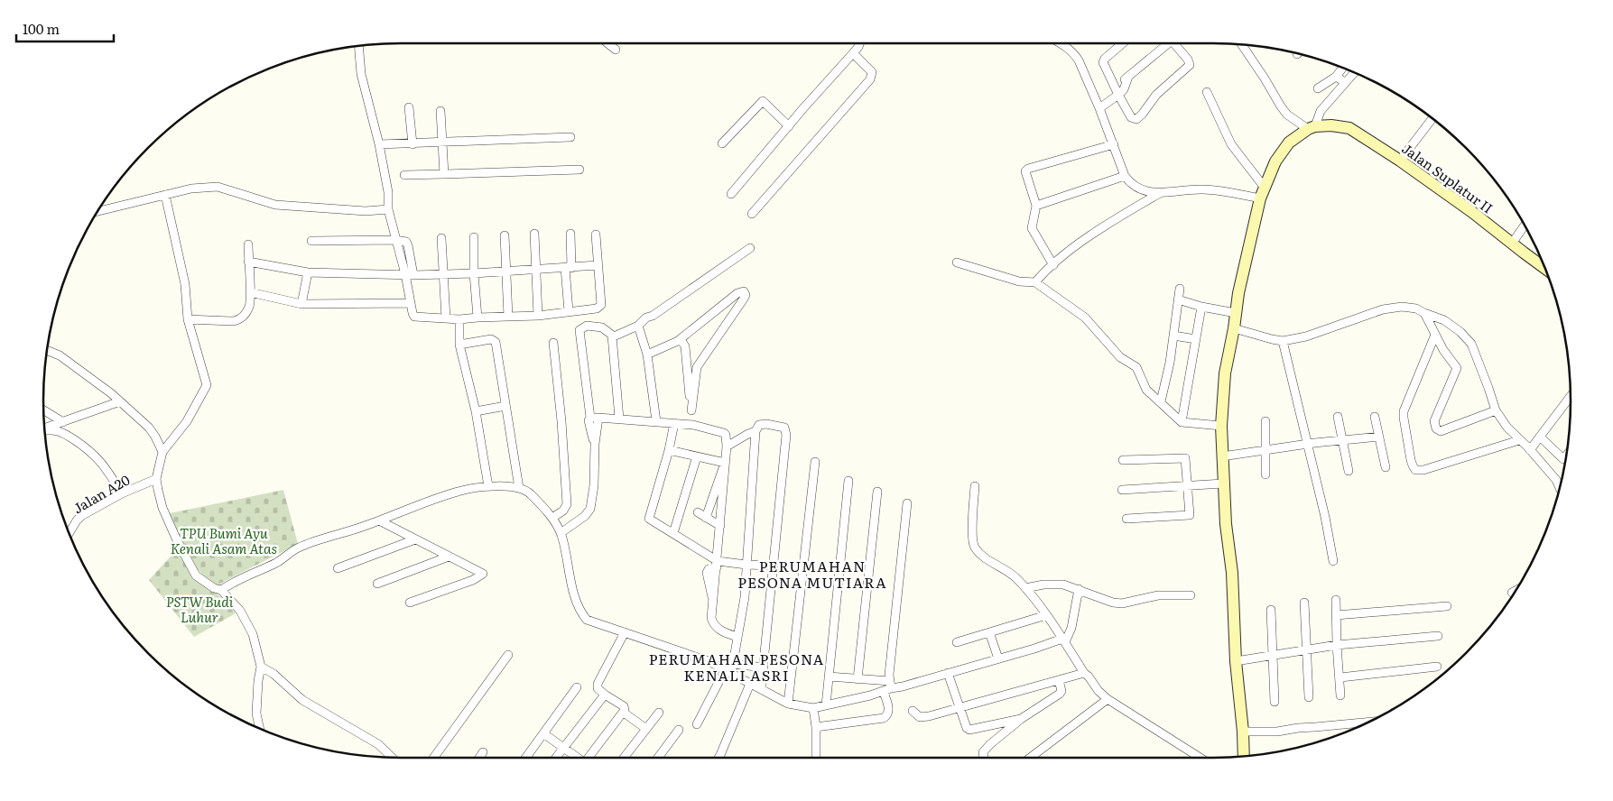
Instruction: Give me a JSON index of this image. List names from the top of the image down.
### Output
{
  "streets": {
    "street": ["Jalan Suplatur II", "Jalan A20"]
  },
  "districts": ["PERUMAHAN PESONA MUTIARA", "PERUMAHAN PESONA KENALI ASRI"],
  "parks": ["TPU Bumi Ayu Kenali Asam Atas", "PSTW Budi Luhur"],
  "scale_bar": "100 m"
}
